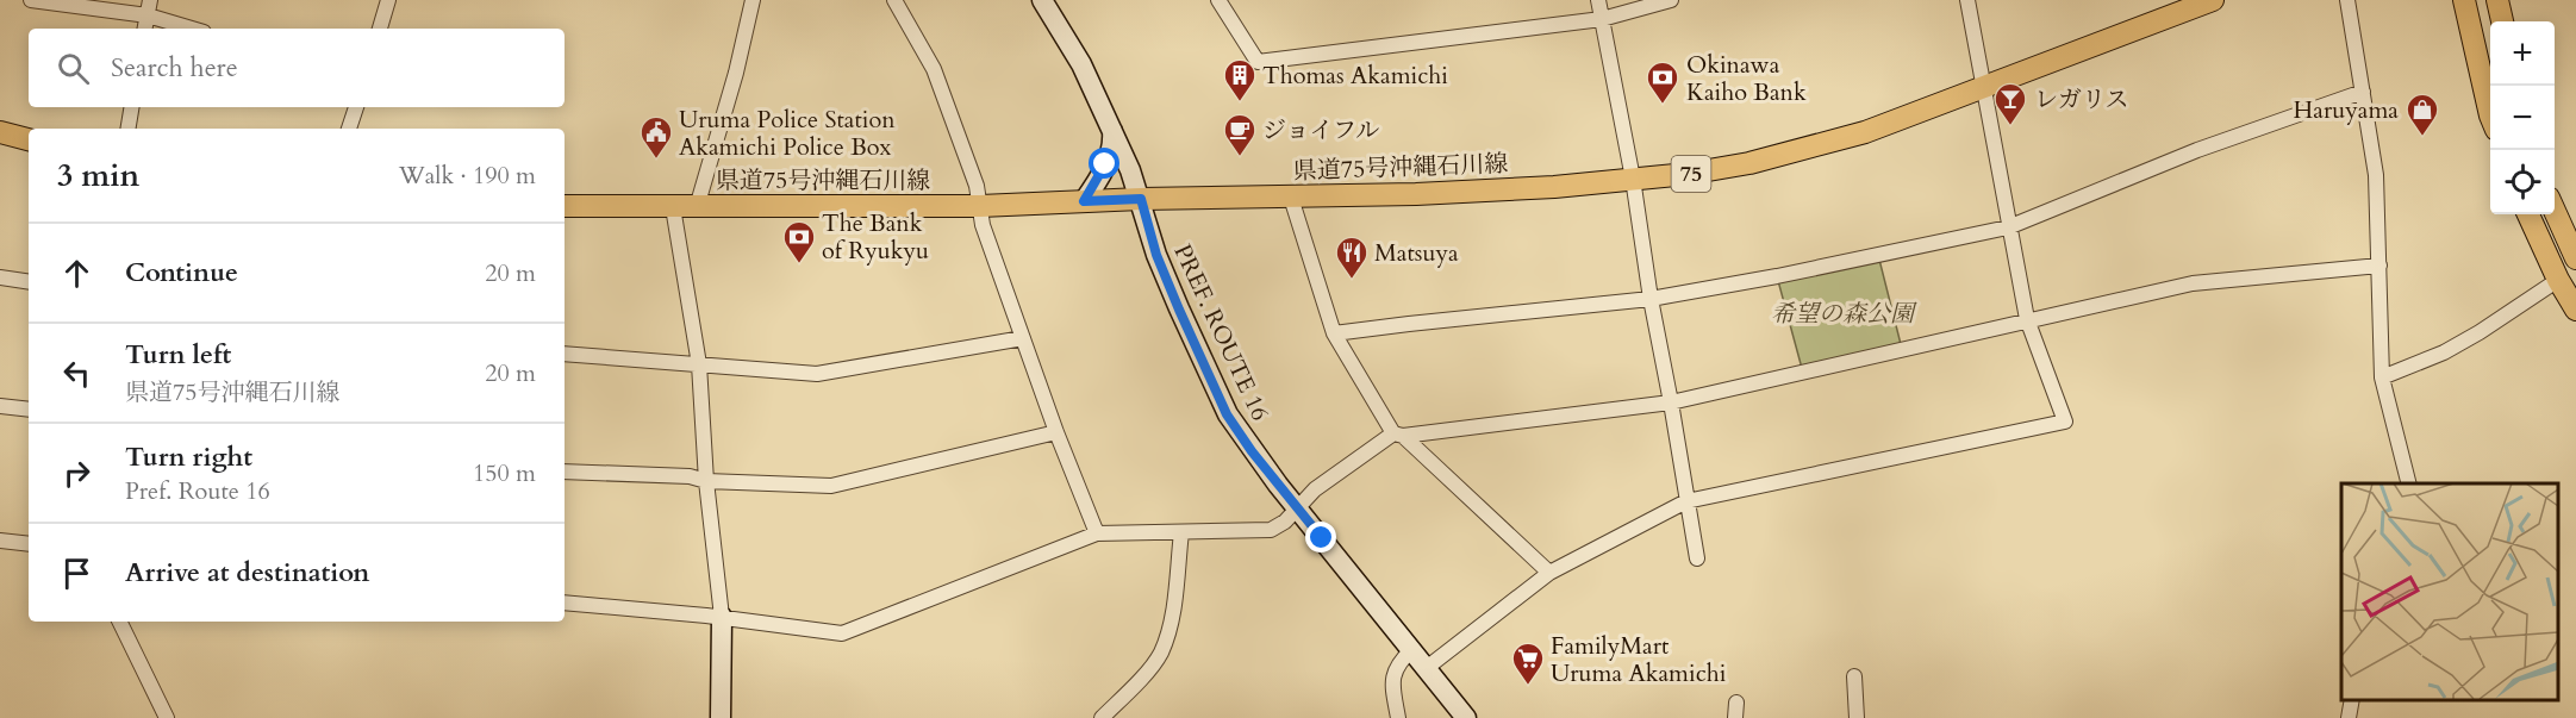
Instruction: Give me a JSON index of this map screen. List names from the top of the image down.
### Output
{
  "streets": {
    "main road": ["県道75号沖縄石川線", "75", "PREF. ROUTE 16"]
  },
  "crossings": [
    ["県道75号沖縄石川線", "PREF. ROUTE 16"]
  ],
  "parks": ["希望の森公園"],
  "places": {
    "building": ["Thomas Akamichi"],
    "bank": ["Okinawa Kaiho Bank", "The Bank of Ryukyu"],
    "bar": ["レガリス"],
    "shop": ["Haruyama"],
    "cafe": ["ジョイフル"],
    "public building": ["Uruma Police Station Akamichi Police Box"],
    "restaurant": ["Matsuya"],
    "supermarket": ["FamilyMart Uruma Akamichi"]
  },
  "page": {
    "map_buttons": ["+", "−"],
    "search": "Search here",
    "heading": ["3 min", "Walk · 190 m"],
    "list": [
      ["Continue", "20 m"],
      ["Turn left", "県道75号沖縄石川線", "20 m"],
      ["Turn right", "Pref. Route 16", "150 m"],
      "Arrive at destination"
    ]
  }
}
